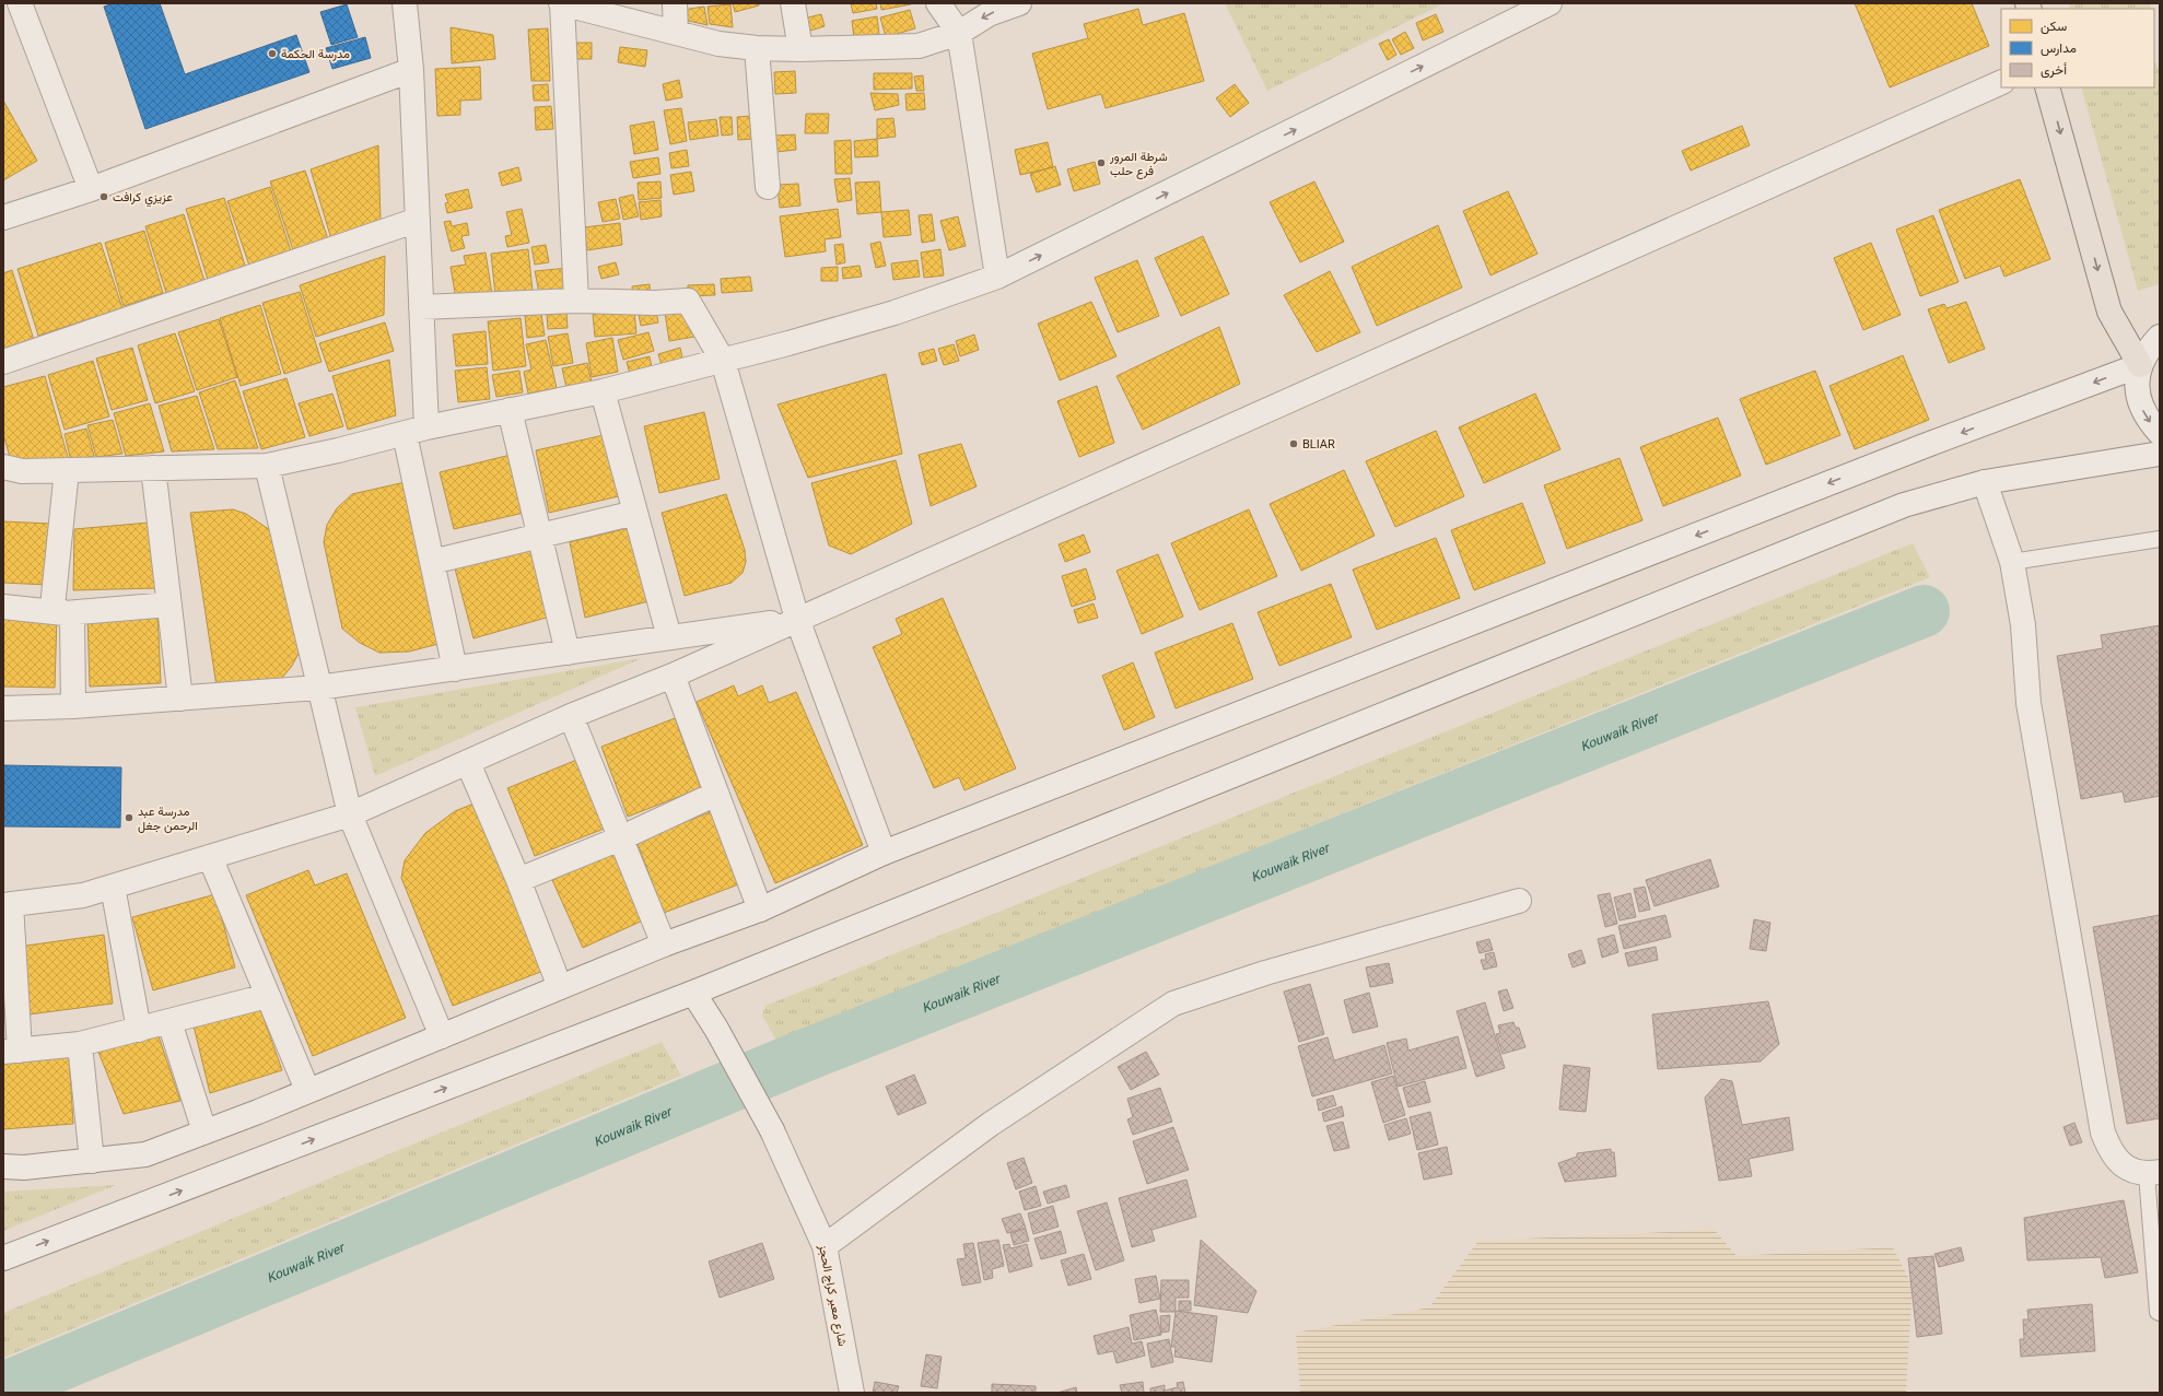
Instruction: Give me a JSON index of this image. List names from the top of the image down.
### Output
{
  "streets": {
    "street": ["شارع معبر كراج الحجز"]
  },
  "water": ["Kouwaik River"],
  "places": [
    "مدرسة الحكمة",
    "شرطة المرور فرع حلب",
    "عزيزي كرافت",
    "BLIAR",
    "مدرسة عبد الرحمن جغل"
  ],
  "legend": ["سكن", "مدارس", "أخرى"]
}
